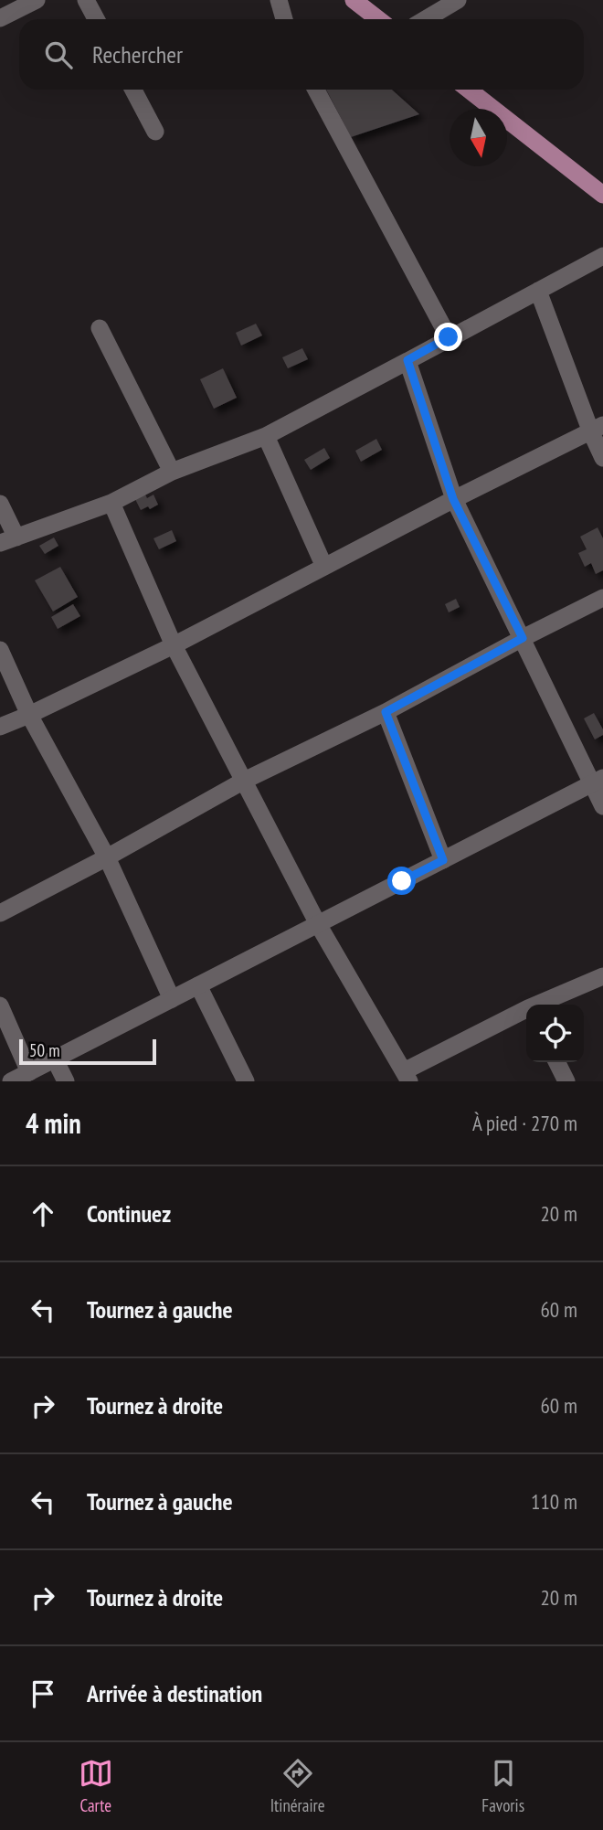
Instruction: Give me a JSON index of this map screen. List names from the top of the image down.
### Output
{
  "scale_bar": "50 m",
  "north": "bottom",
  "page": {
    "search": "Rechercher",
    "scale": "50 m",
    "heading": ["4 min", "À pied · 270 m"],
    "list": [
      ["Continuez", "20 m"],
      ["Tournez à gauche", "60 m"],
      ["Tournez à droite", "60 m"],
      ["Tournez à gauche", "110 m"],
      ["Tournez à droite", "20 m"],
      "Arrivée à destination"
    ],
    "nav": ["Carte", "Itinéraire", "Favoris"]
  }
}
